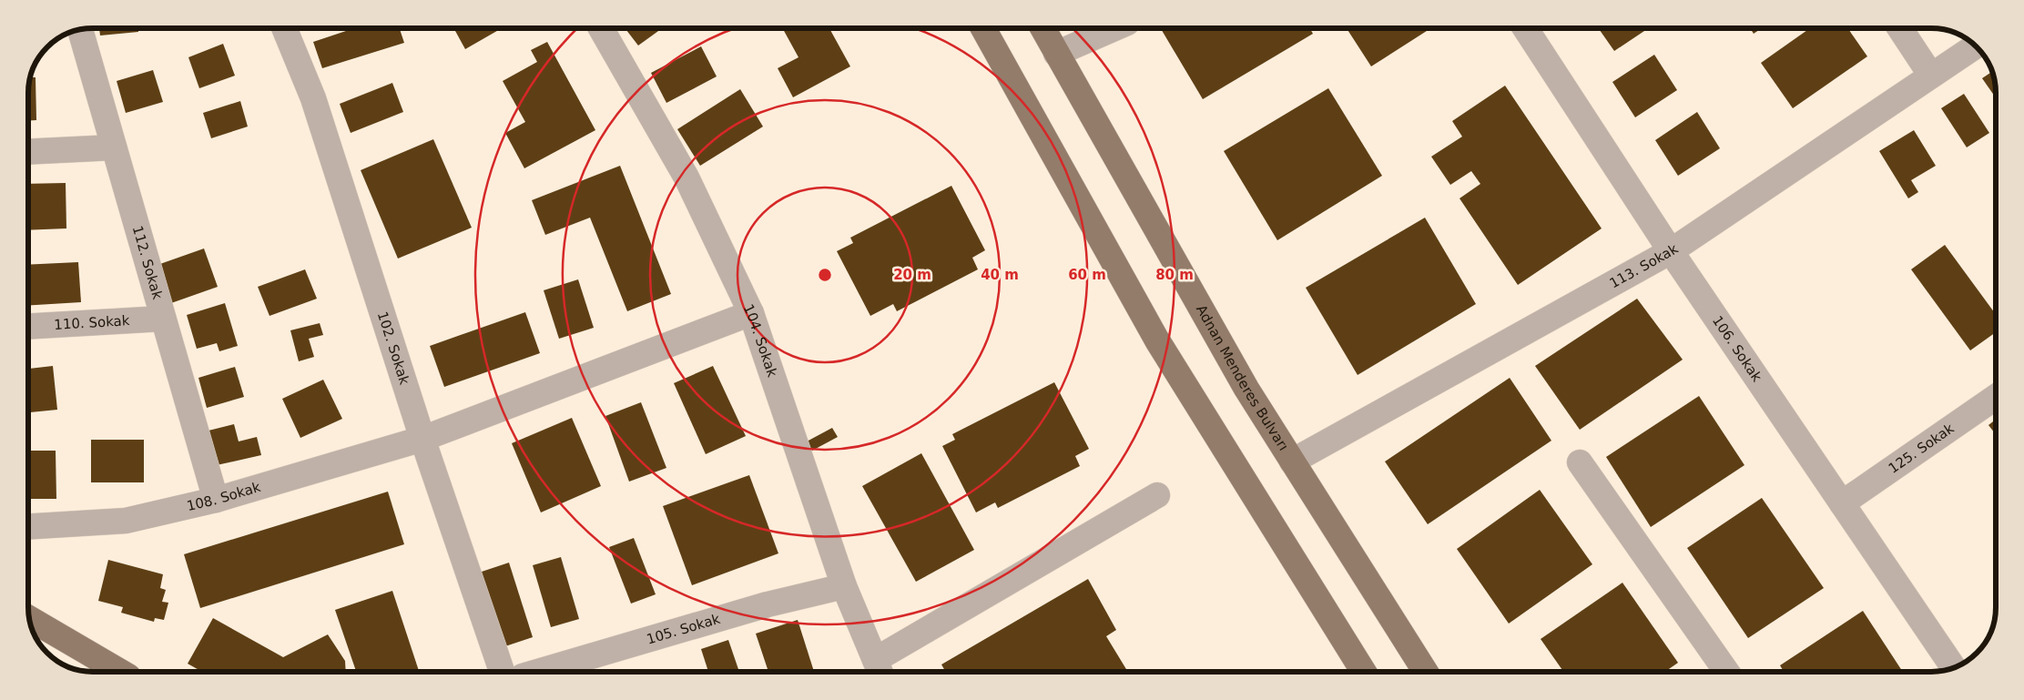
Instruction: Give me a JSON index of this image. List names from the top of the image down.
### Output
{
  "streets": {
    "main road": ["Adnan Menderes Bulvarı"],
    "street": [
      "112. Sokak",
      "113. Sokak",
      "110. Sokak",
      "104. Sokak",
      "102. Sokak",
      "106. Sokak",
      "125. Sokak",
      "108. Sokak",
      "105. Sokak"
    ]
  },
  "crossings": [
    ["112. Sokak", "110. Sokak"],
    ["112. Sokak", "108. Sokak"],
    ["113. Sokak", "106. Sokak"],
    ["113. Sokak", "Adnan Menderes Bulvarı"],
    ["104. Sokak", "108. Sokak"],
    ["104. Sokak", "105. Sokak"],
    ["102. Sokak", "108. Sokak"],
    ["106. Sokak", "125. Sokak"]
  ],
  "rings": [
    "20 m",
    "40 m",
    "60 m",
    "80 m"
  ]
}
